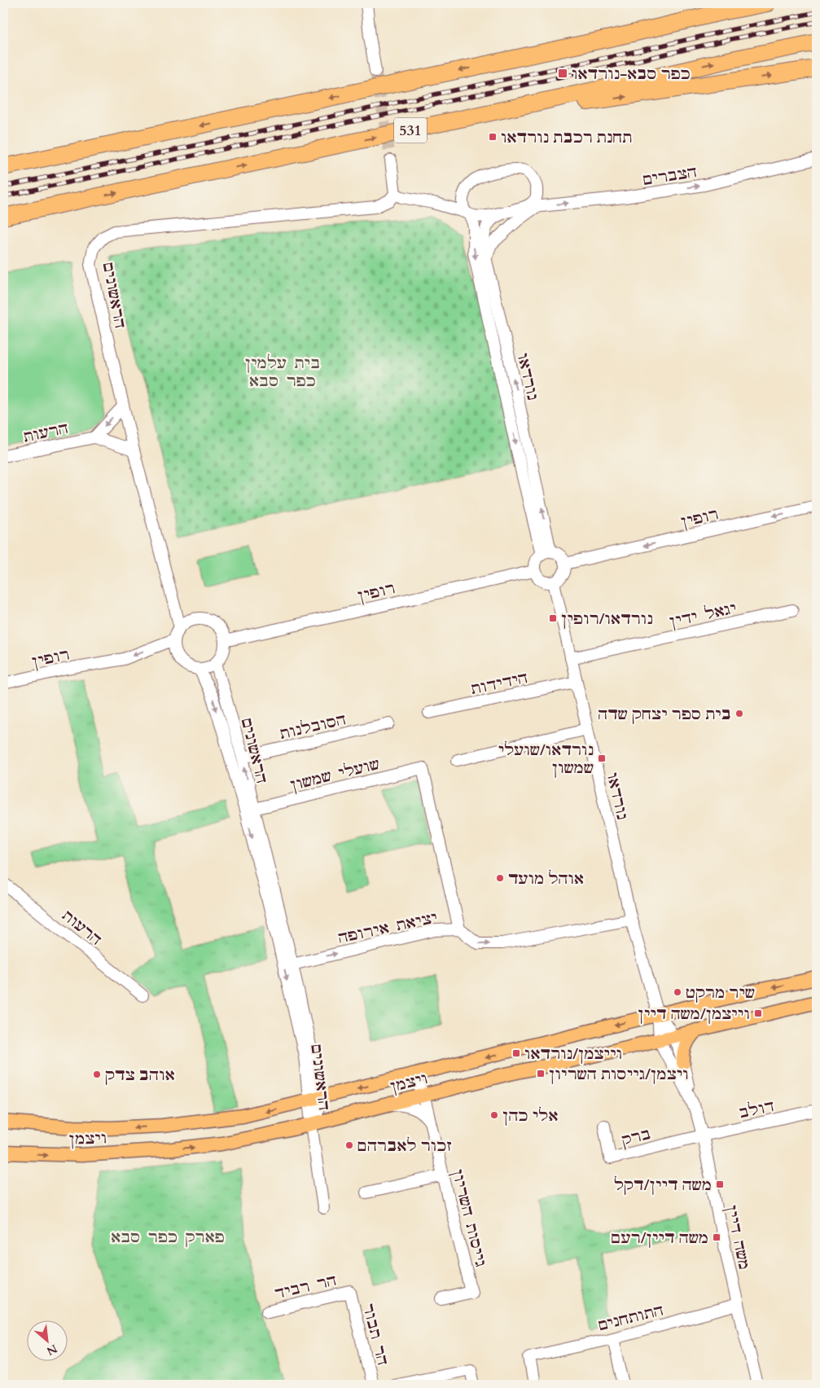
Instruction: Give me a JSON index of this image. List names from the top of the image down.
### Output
{
  "streets": {
    "highway": ["531"],
    "main road": ["ויצמן"],
    "street": [
      "הצברים",
      "הראשונים",
      "נורדאו",
      "הרעות",
      "רופין",
      "יגאל ידין",
      "הידידות",
      "הסובלנות",
      "שועלי שמשון",
      "יציאת אירופה",
      "דולב",
      "ברק",
      "גייסות השריון",
      "משה דיין",
      "הר רביד",
      "התותחנים",
      "הר תבור"
    ]
  },
  "crossings": [
    ["הצברים", "נורדאו"],
    ["הראשונים", "רופין"],
    ["הראשונים", "הסובלנות"],
    ["הראשונים", "שועלי שמשון"],
    ["הראשונים", "יציאת אירופה"],
    ["הראשונים", "ויצמן"],
    ["נורדאו", "רופין"],
    ["נורדאו", "יגאל ידין"],
    ["נורדאו", "הידידות"],
    ["נורדאו", "יציאת אירופה"],
    ["נורדאו", "ויצמן"],
    ["נורדאו", "משה דיין"],
    ["שועלי שמשון", "יציאת אירופה"],
    ["ויצמן", "גייסות השריון"],
    ["ויצמן", "משה דיין"],
    ["דולב", "ברק"],
    ["דולב", "משה דיין"],
    ["ברק", "משה דיין"],
    ["משה דיין", "התותחנים"],
    ["הר רביד", "הר תבור"]
  ],
  "one_way": ["הצברים", "רופין", "יציאת אירופה"],
  "parks": ["בית עלמין כפר סבא", "פארק כפר סבא"],
  "places": {
    "transit": [
      "כפר סבא-נורדאו",
      "תחנת רכבת נורדאו",
      "נורדאו/רופין",
      "נורדאו/שועלי שמשון",
      "וייצמן/משה דיין",
      "וייצמן/נורדאו",
      "ויצמן/גייסות השריון",
      "משה דיין/דקל",
      "משה דיין/רעם"
    ],
    "other": [
      "בית ספר יצחק שדה",
      "אוהל מועד",
      "שיר מרקט",
      "אוהב צדק",
      "אלי כהן",
      "זכור לאברהם"
    ]
  },
  "north": "bottom right"
}
